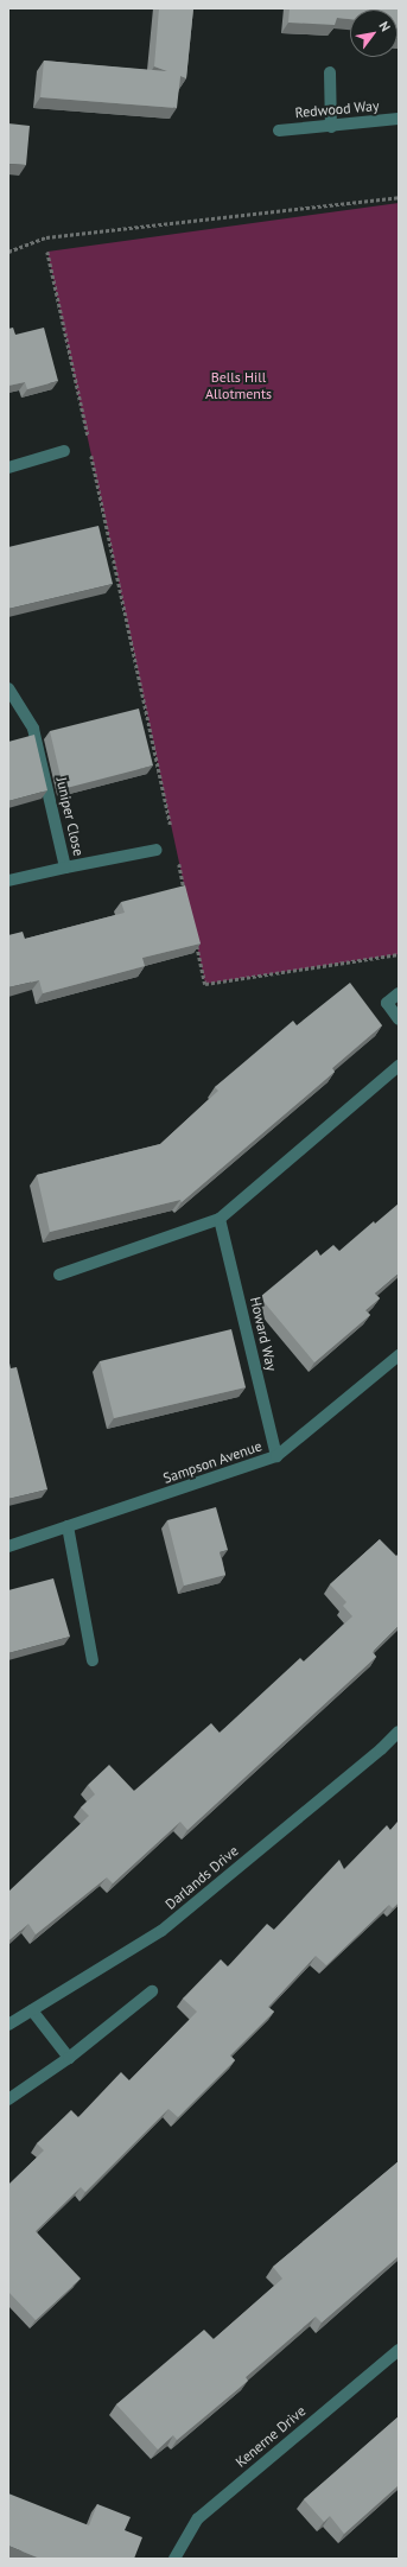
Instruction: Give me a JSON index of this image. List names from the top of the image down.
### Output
{
  "streets": {
    "street": [
      "Redwood Way",
      "Juniper Close",
      "Howard Way",
      "Sampson Avenue",
      "Darlands Drive",
      "Kenerne Drive"
    ]
  },
  "crossings": [
    ["Howard Way", "Sampson Avenue"]
  ],
  "parks": ["Bells Hill Allotments"],
  "north": "top right"
}
